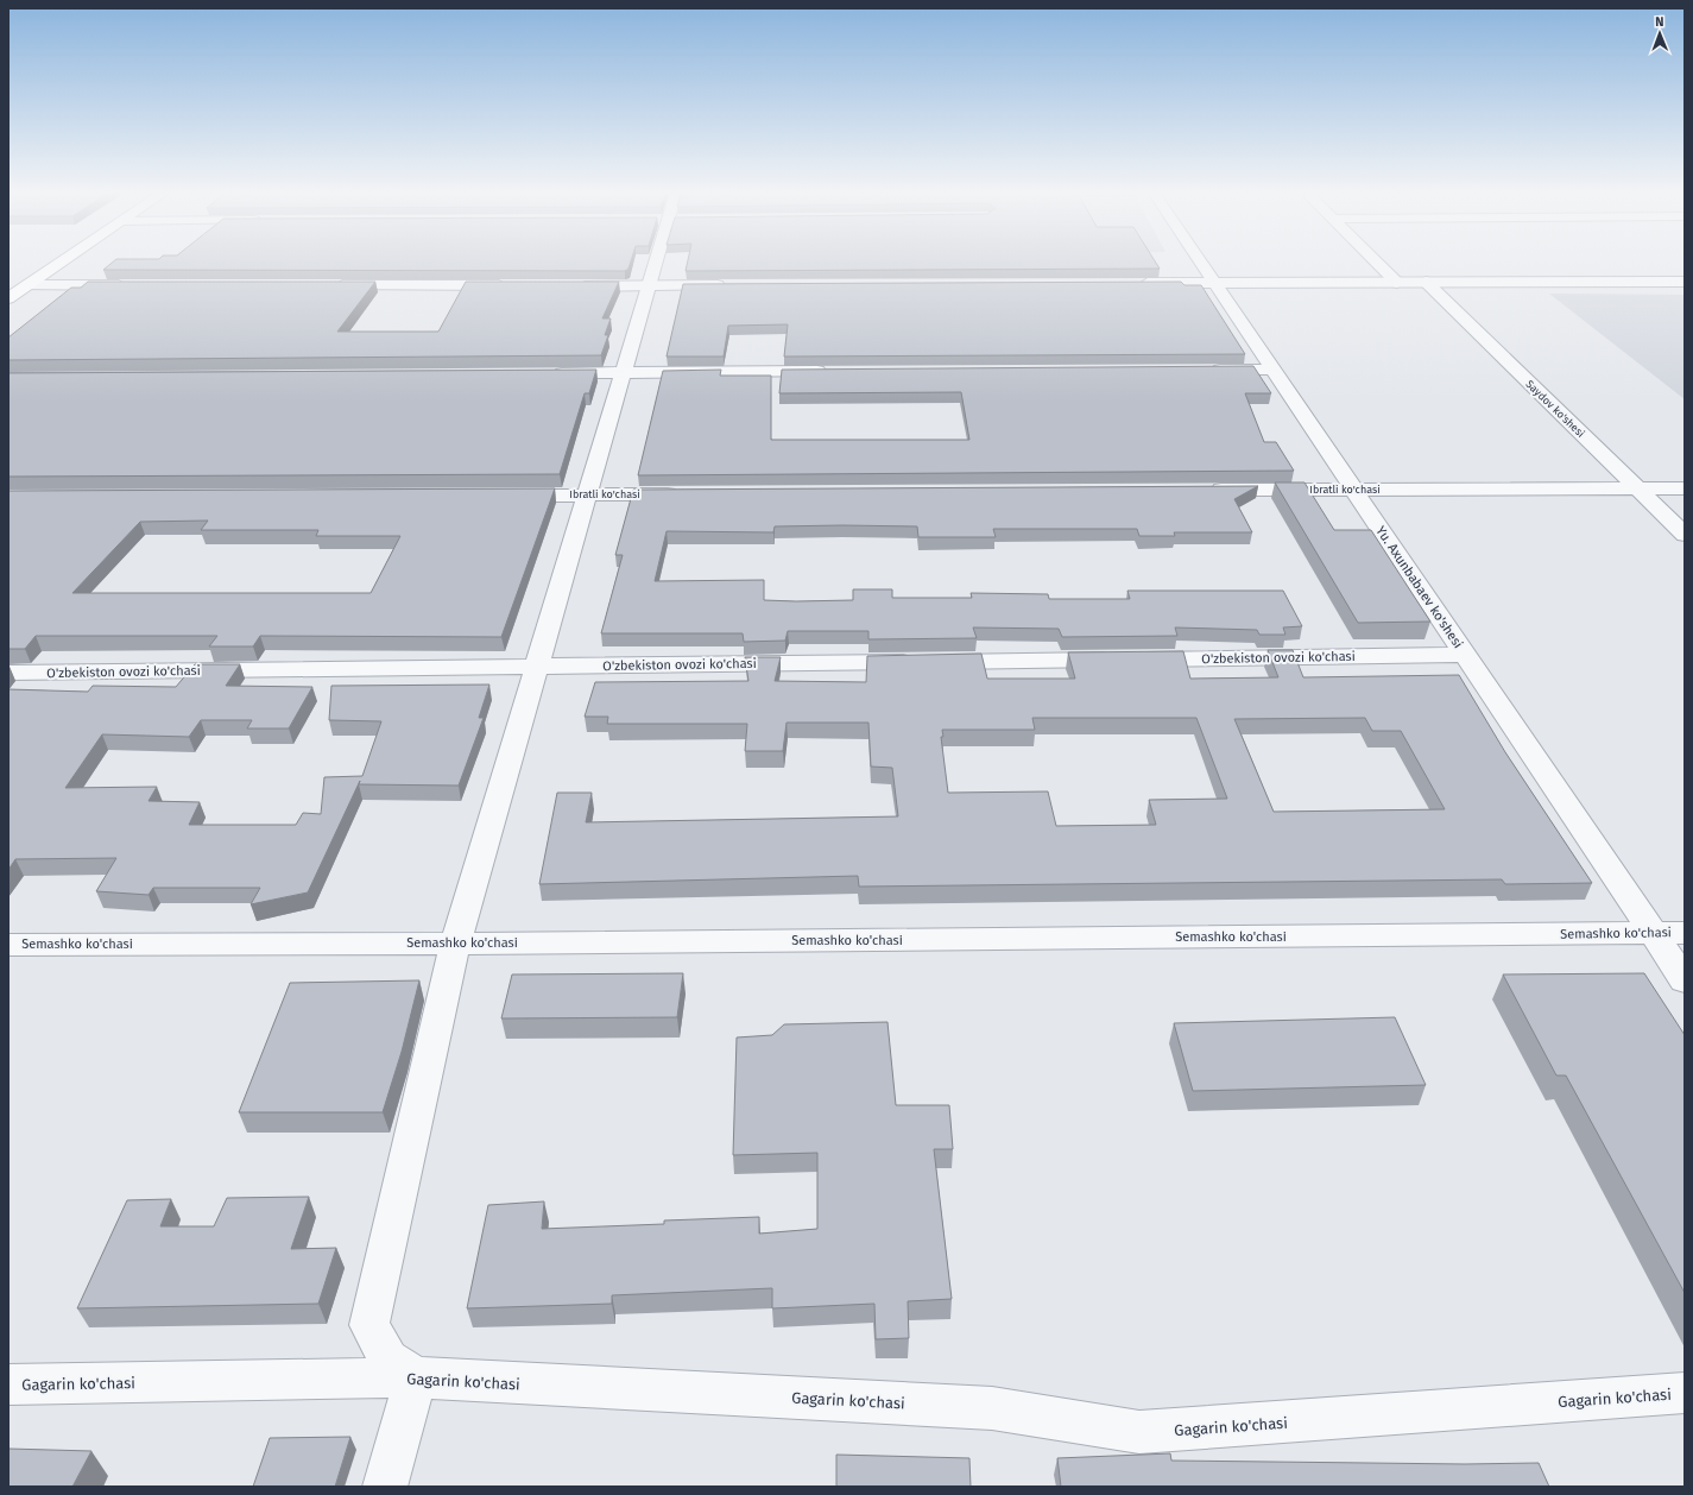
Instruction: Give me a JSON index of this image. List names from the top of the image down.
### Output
{
  "streets": {
    "street": [
      "Saydov ko'shesi",
      "Ibratli ko'chasi",
      "Yu. Axunbabaev ko'shesi",
      "O'zbekiston ovozi ko'chasi",
      "Semashko ko'chasi",
      "Gagarin ko'chasi"
    ]
  },
  "crossings": [
    ["Saydov ko'shesi", "Ibratli ko'chasi"],
    ["Ibratli ko'chasi", "Yu. Axunbabaev ko'shesi"],
    ["Yu. Axunbabaev ko'shesi", "O'zbekiston ovozi ko'chasi"],
    ["Yu. Axunbabaev ko'shesi", "Semashko ko'chasi"]
  ],
  "north": "top"
}
